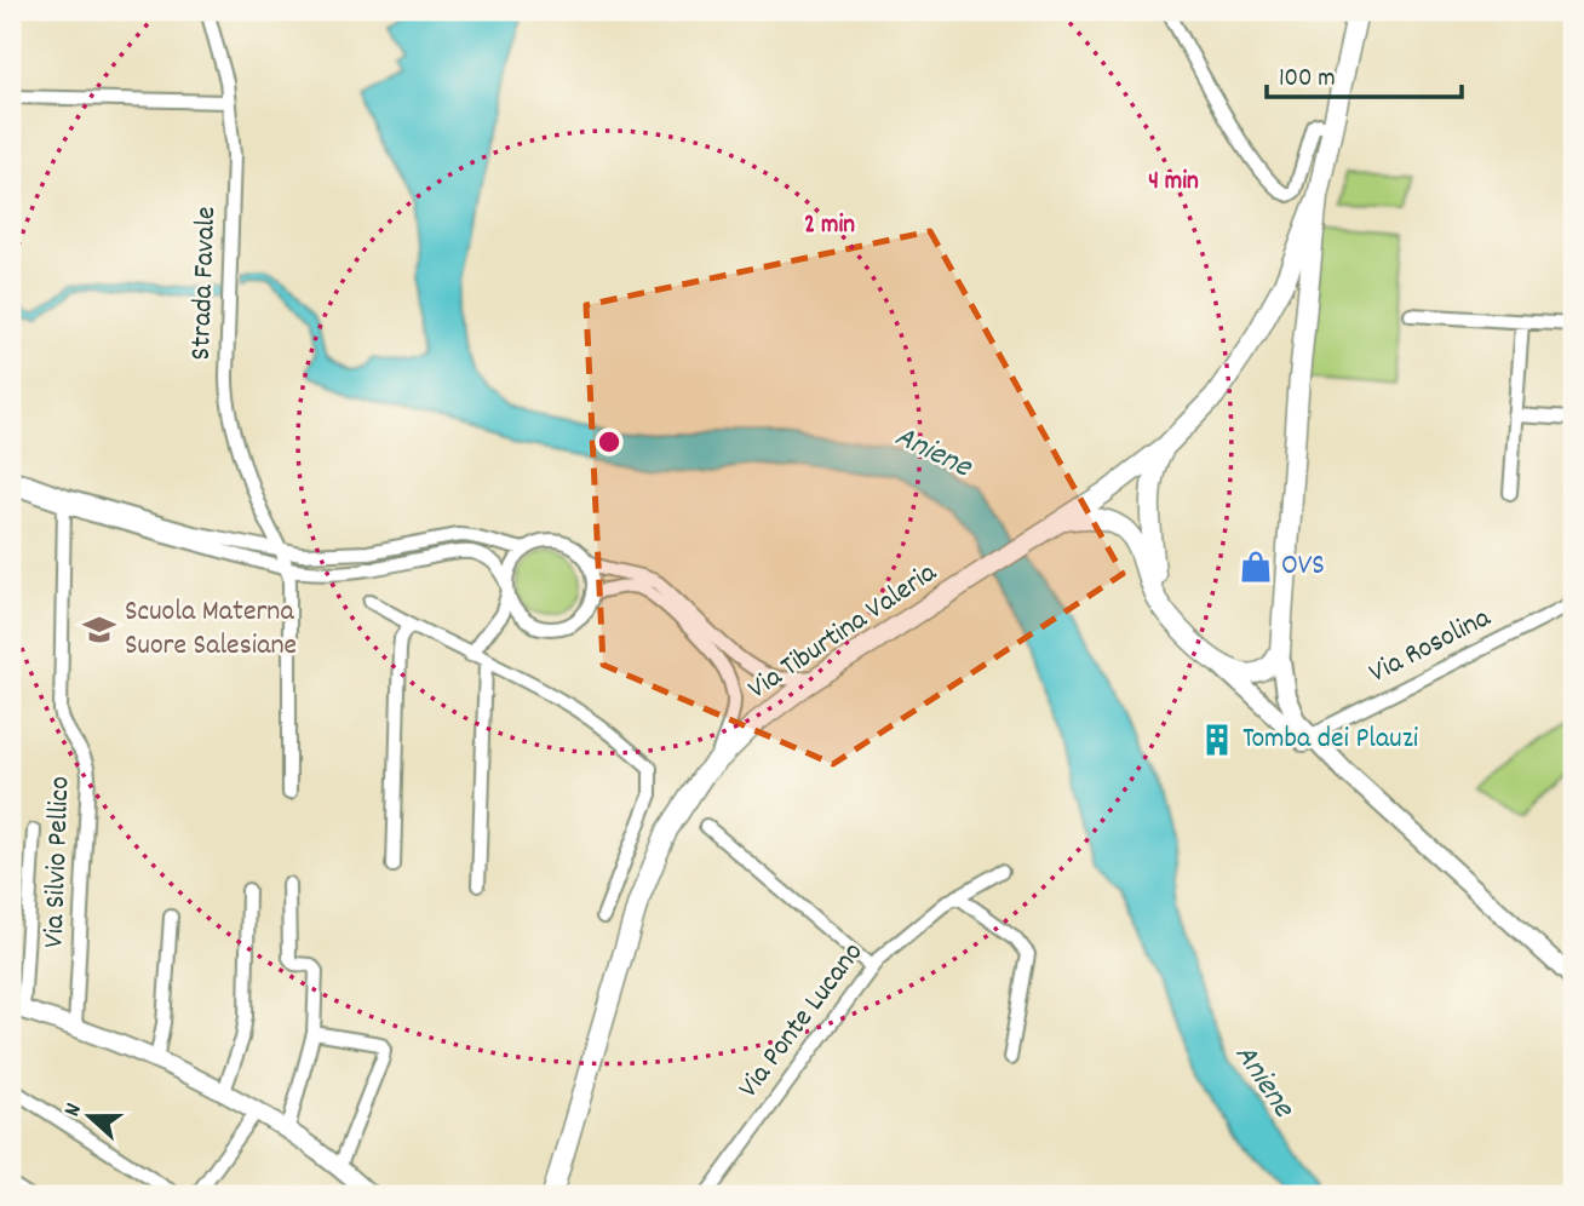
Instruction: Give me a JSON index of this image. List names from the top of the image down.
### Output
{
  "streets": {
    "main road": ["Via Tiburtina Valeria"],
    "street": [
      "Strada Favale",
      "Via Rosolina",
      "Via Silvio Pellico",
      "Via Ponte Lucano"
    ]
  },
  "water": ["Aniene"],
  "places": {
    "shop": ["OVS"],
    "school or university": ["Scuola Materna Suore Salesiane"],
    "building": ["Tomba dei Plauzi"]
  },
  "scale_bar": "100 m",
  "north": "left",
  "rings": ["4 min", "2 min"]
}
